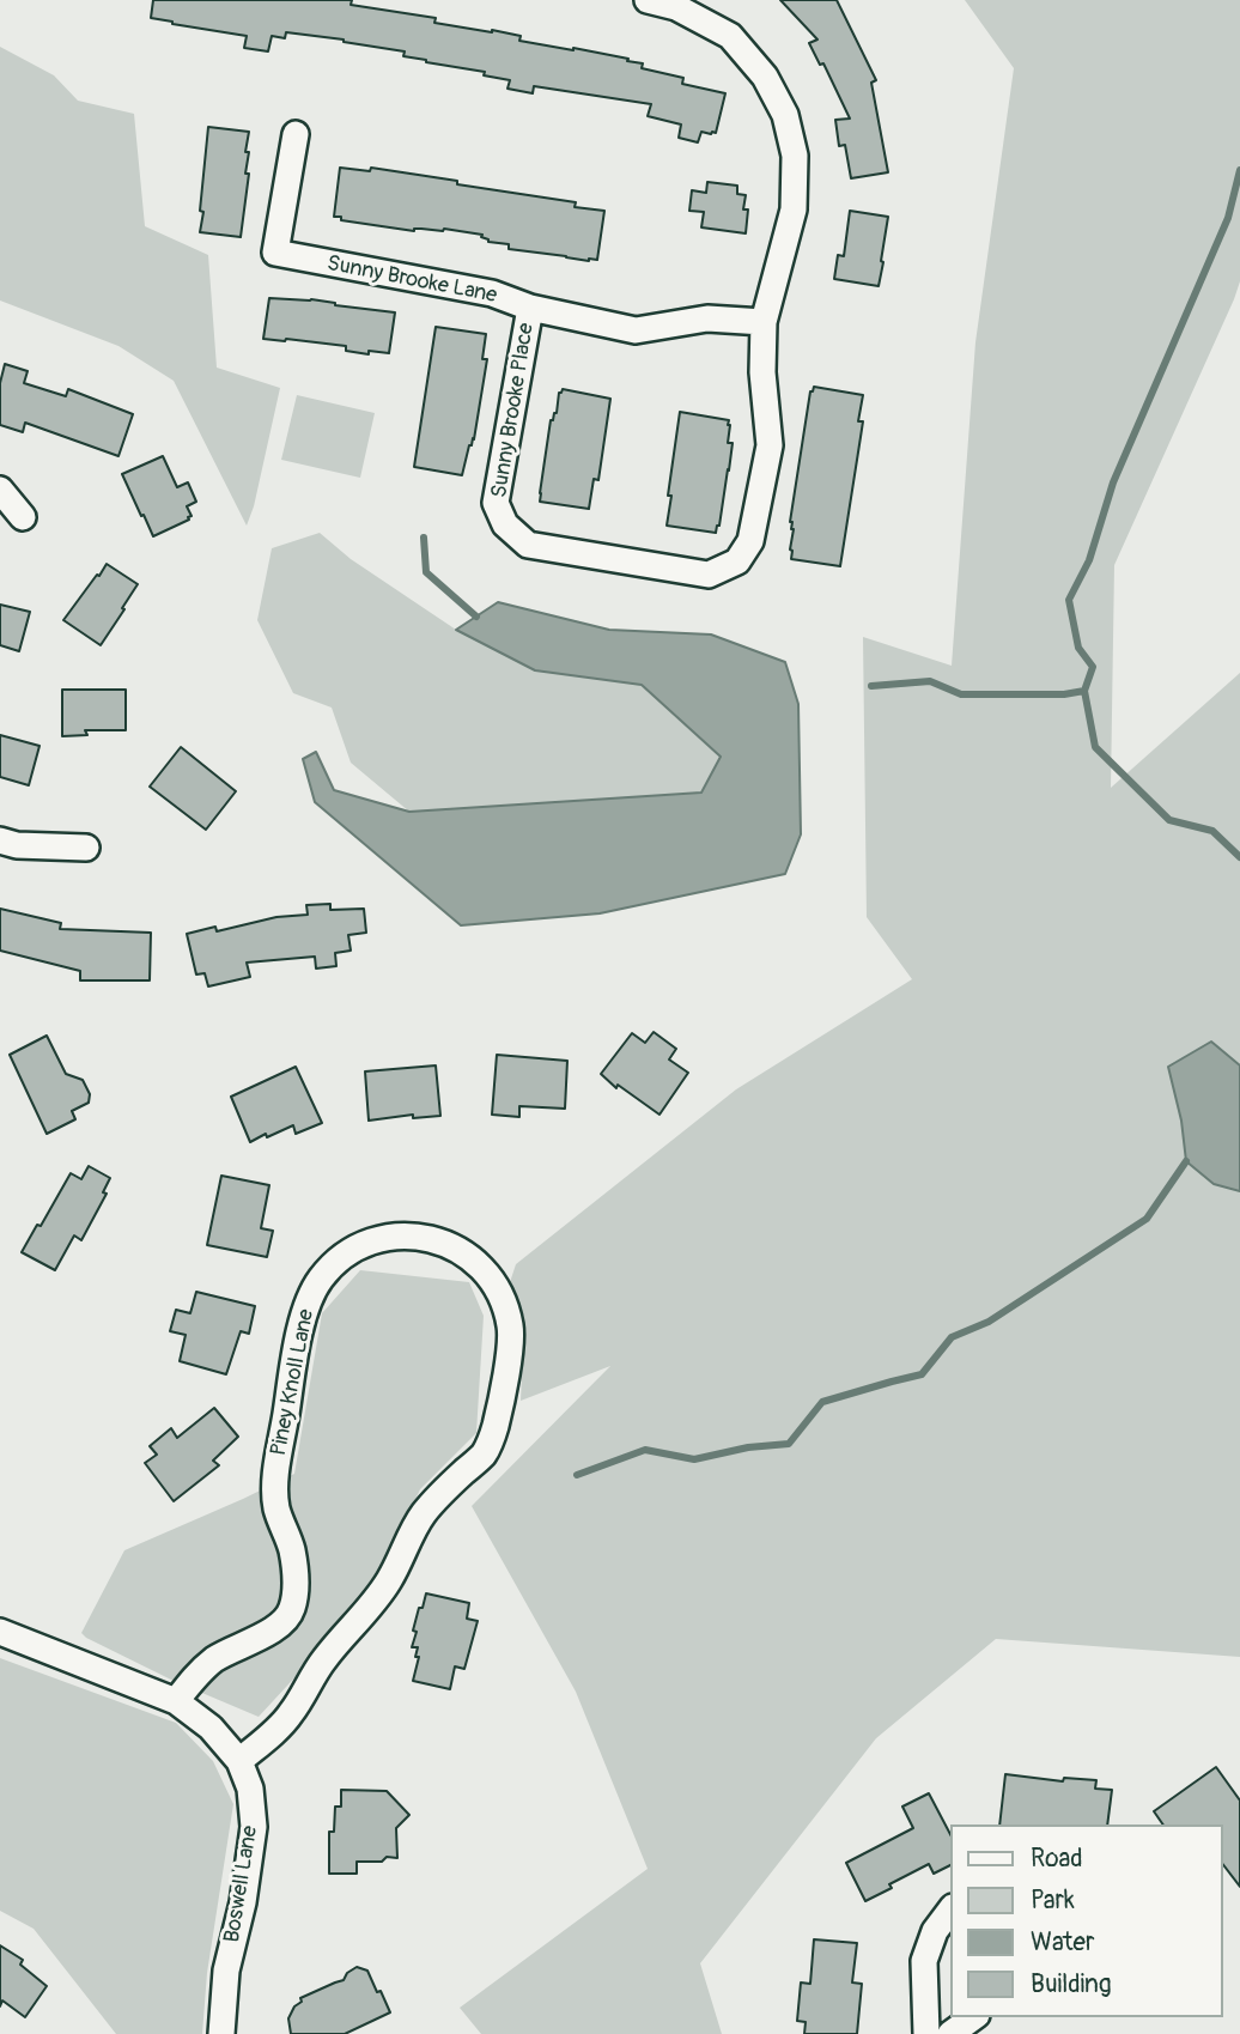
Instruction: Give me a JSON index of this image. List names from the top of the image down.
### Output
{
  "streets": {
    "street": [
      "Sunny Brooke Lane",
      "Sunny Brooke Place",
      "Piney Knoll Lane",
      "Boswell Lane"
    ]
  },
  "crossings": [
    ["Sunny Brooke Lane", "Sunny Brooke Place"],
    ["Piney Knoll Lane", "Boswell Lane"]
  ],
  "legend": [
    "Road",
    "Park",
    "Water",
    "Building"
  ]
}
